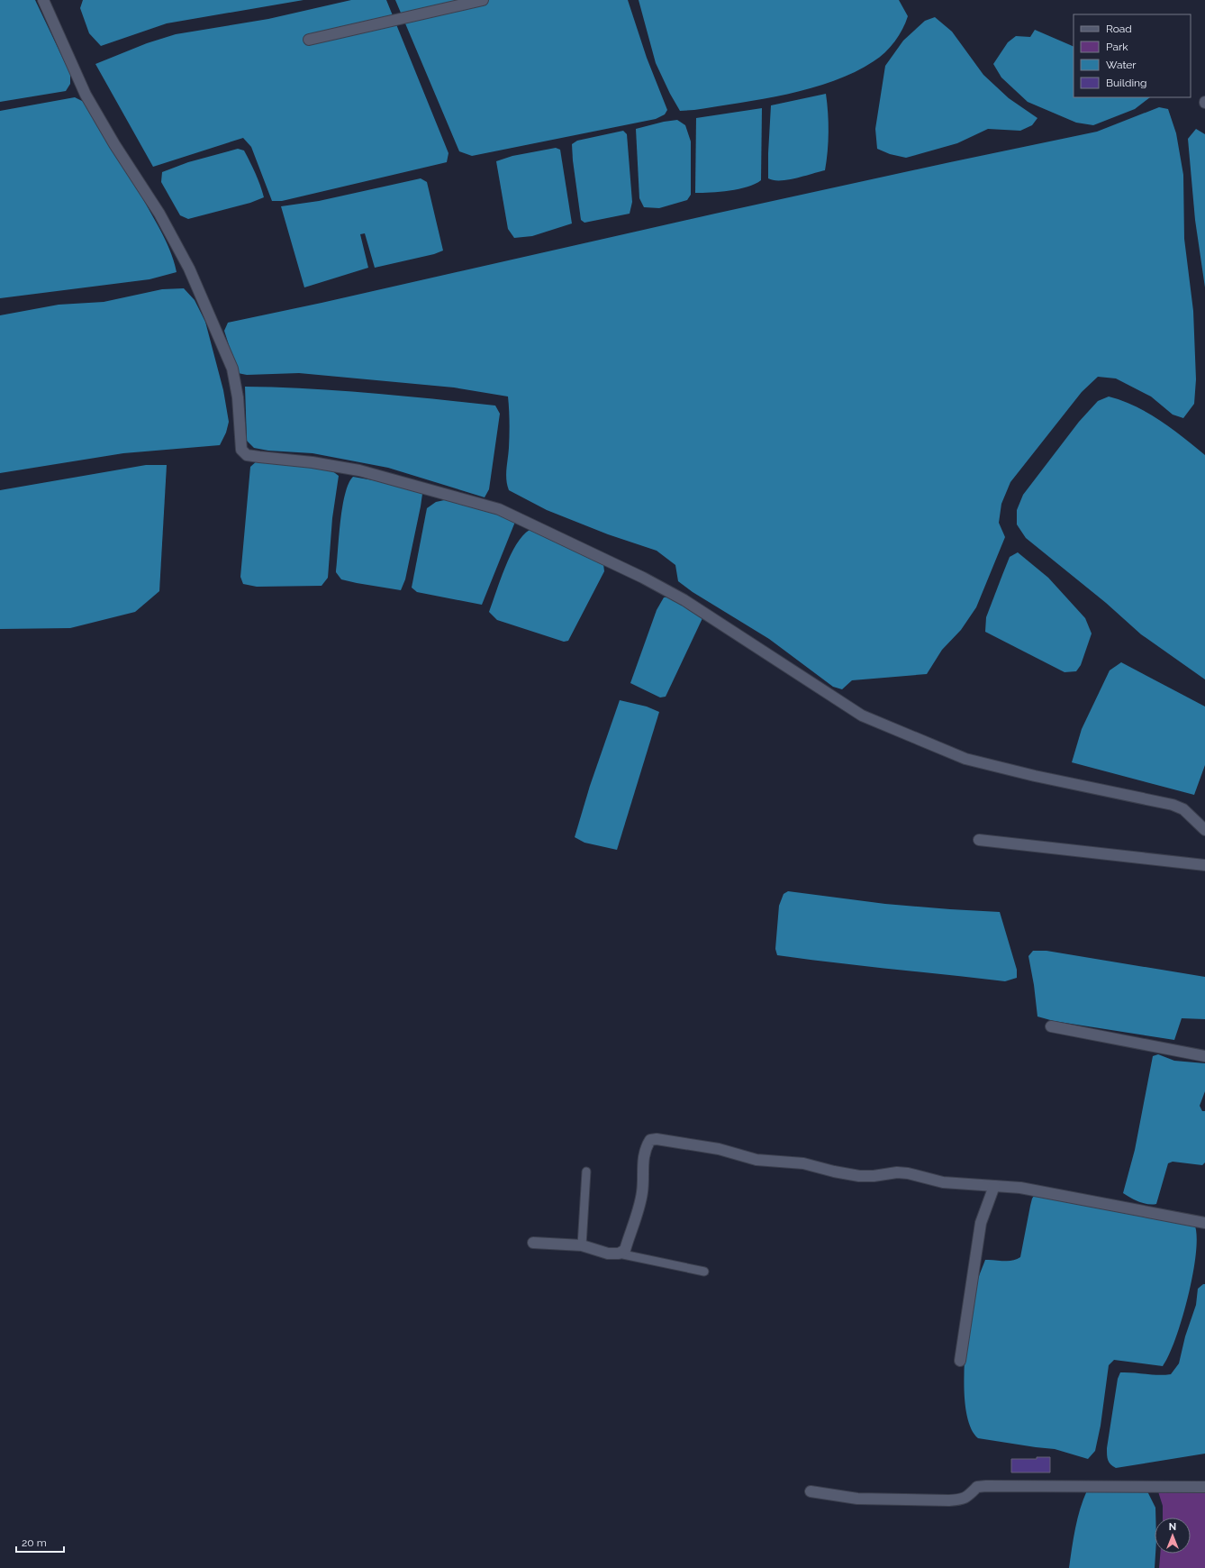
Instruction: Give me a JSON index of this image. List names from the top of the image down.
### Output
{
  "legend": [
    "Road",
    "Park",
    "Water",
    "Building"
  ],
  "scale_bar": "20 m",
  "north": "top"
}
